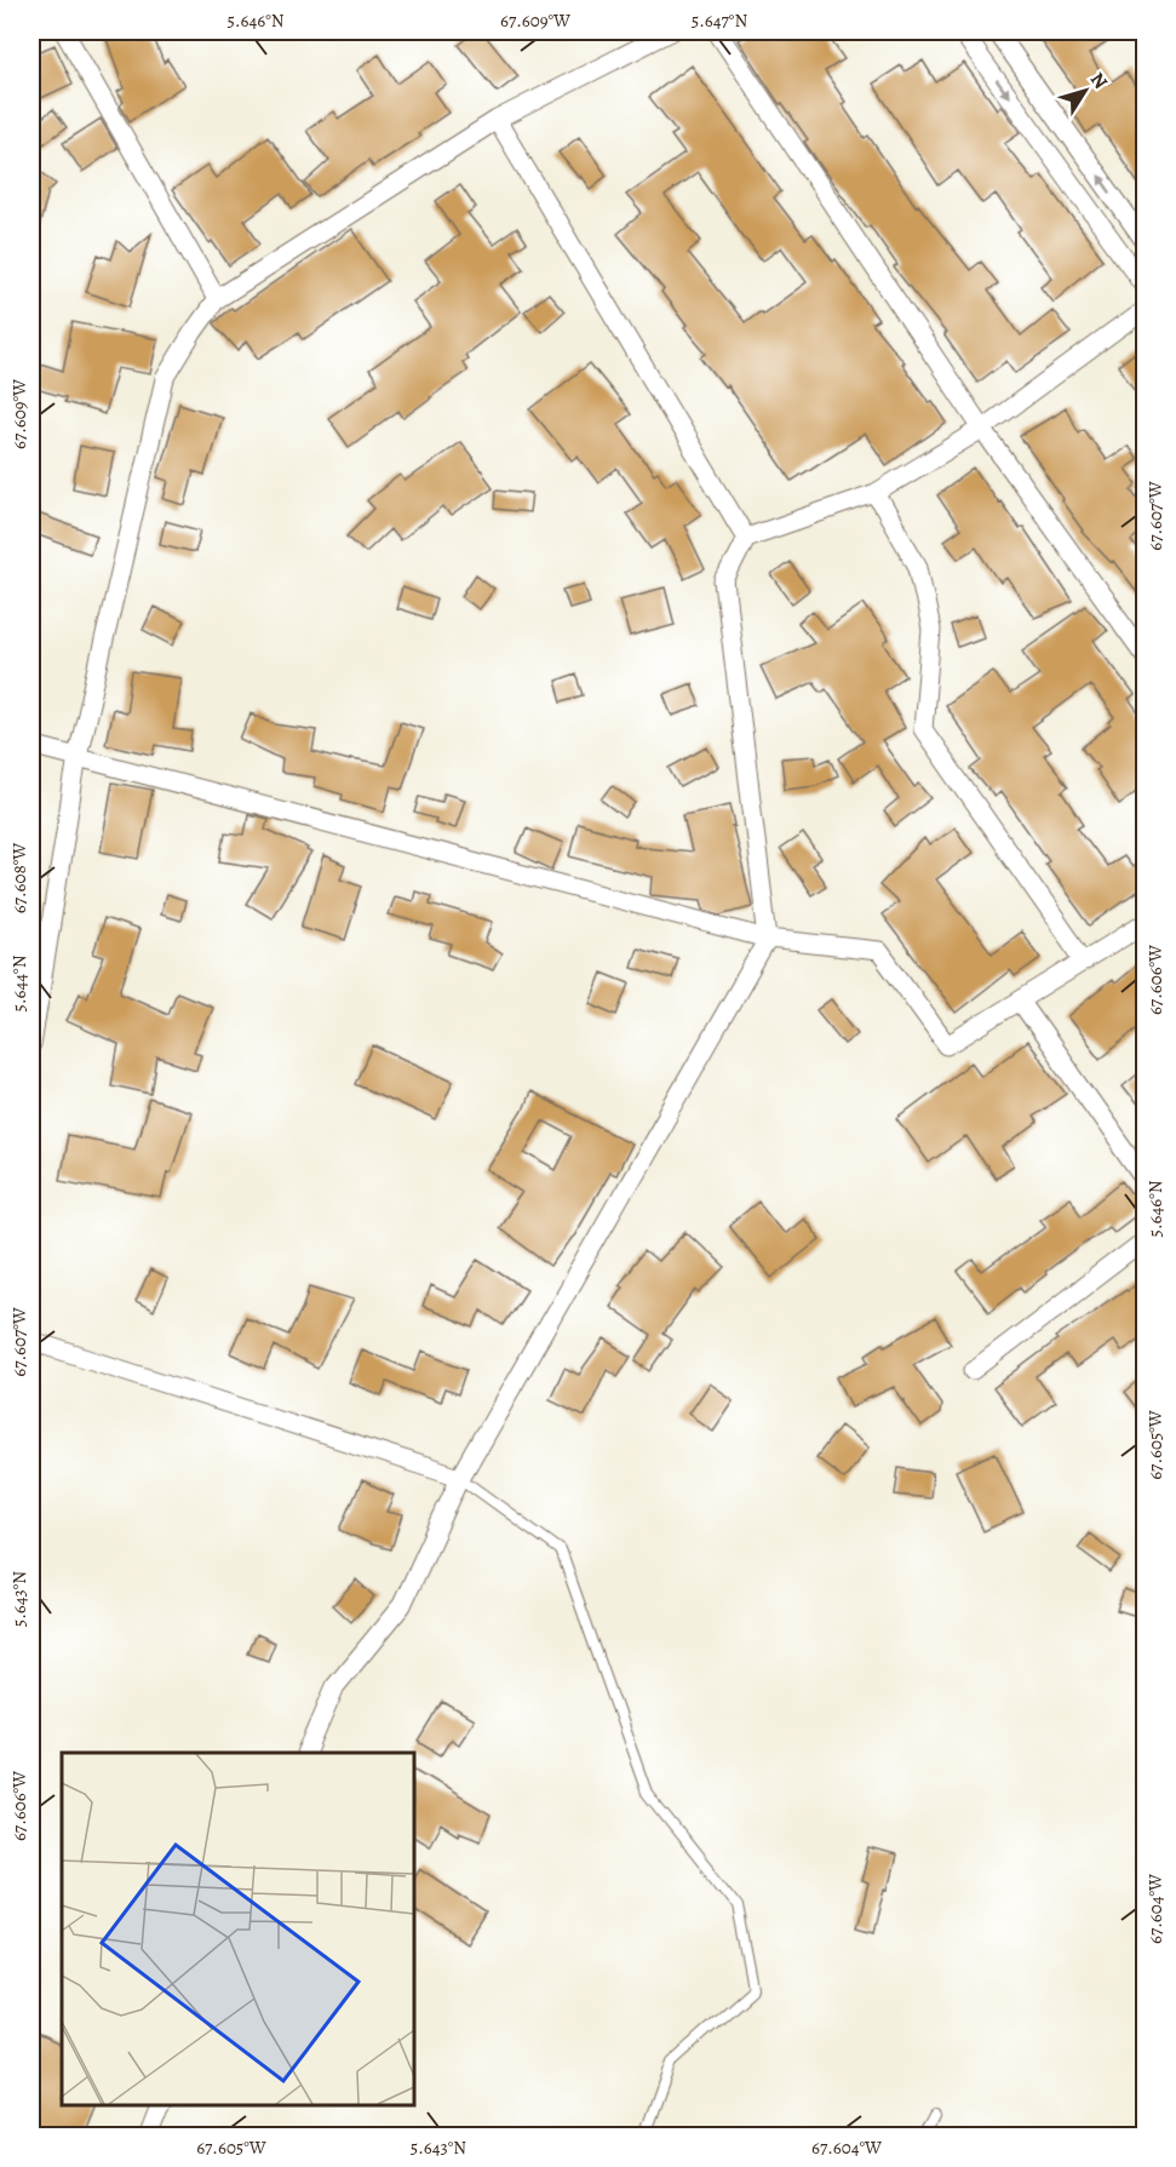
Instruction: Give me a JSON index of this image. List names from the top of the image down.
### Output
{
  "north": "top right",
  "coordinates": [
    "5.646°N",
    "67.609°W",
    "5.647°N",
    "67.607°W",
    "67.608°W",
    "67.606°W",
    "5.644°N",
    "67.605°W",
    "5.643°N",
    "67.604°W"
  ]
}
